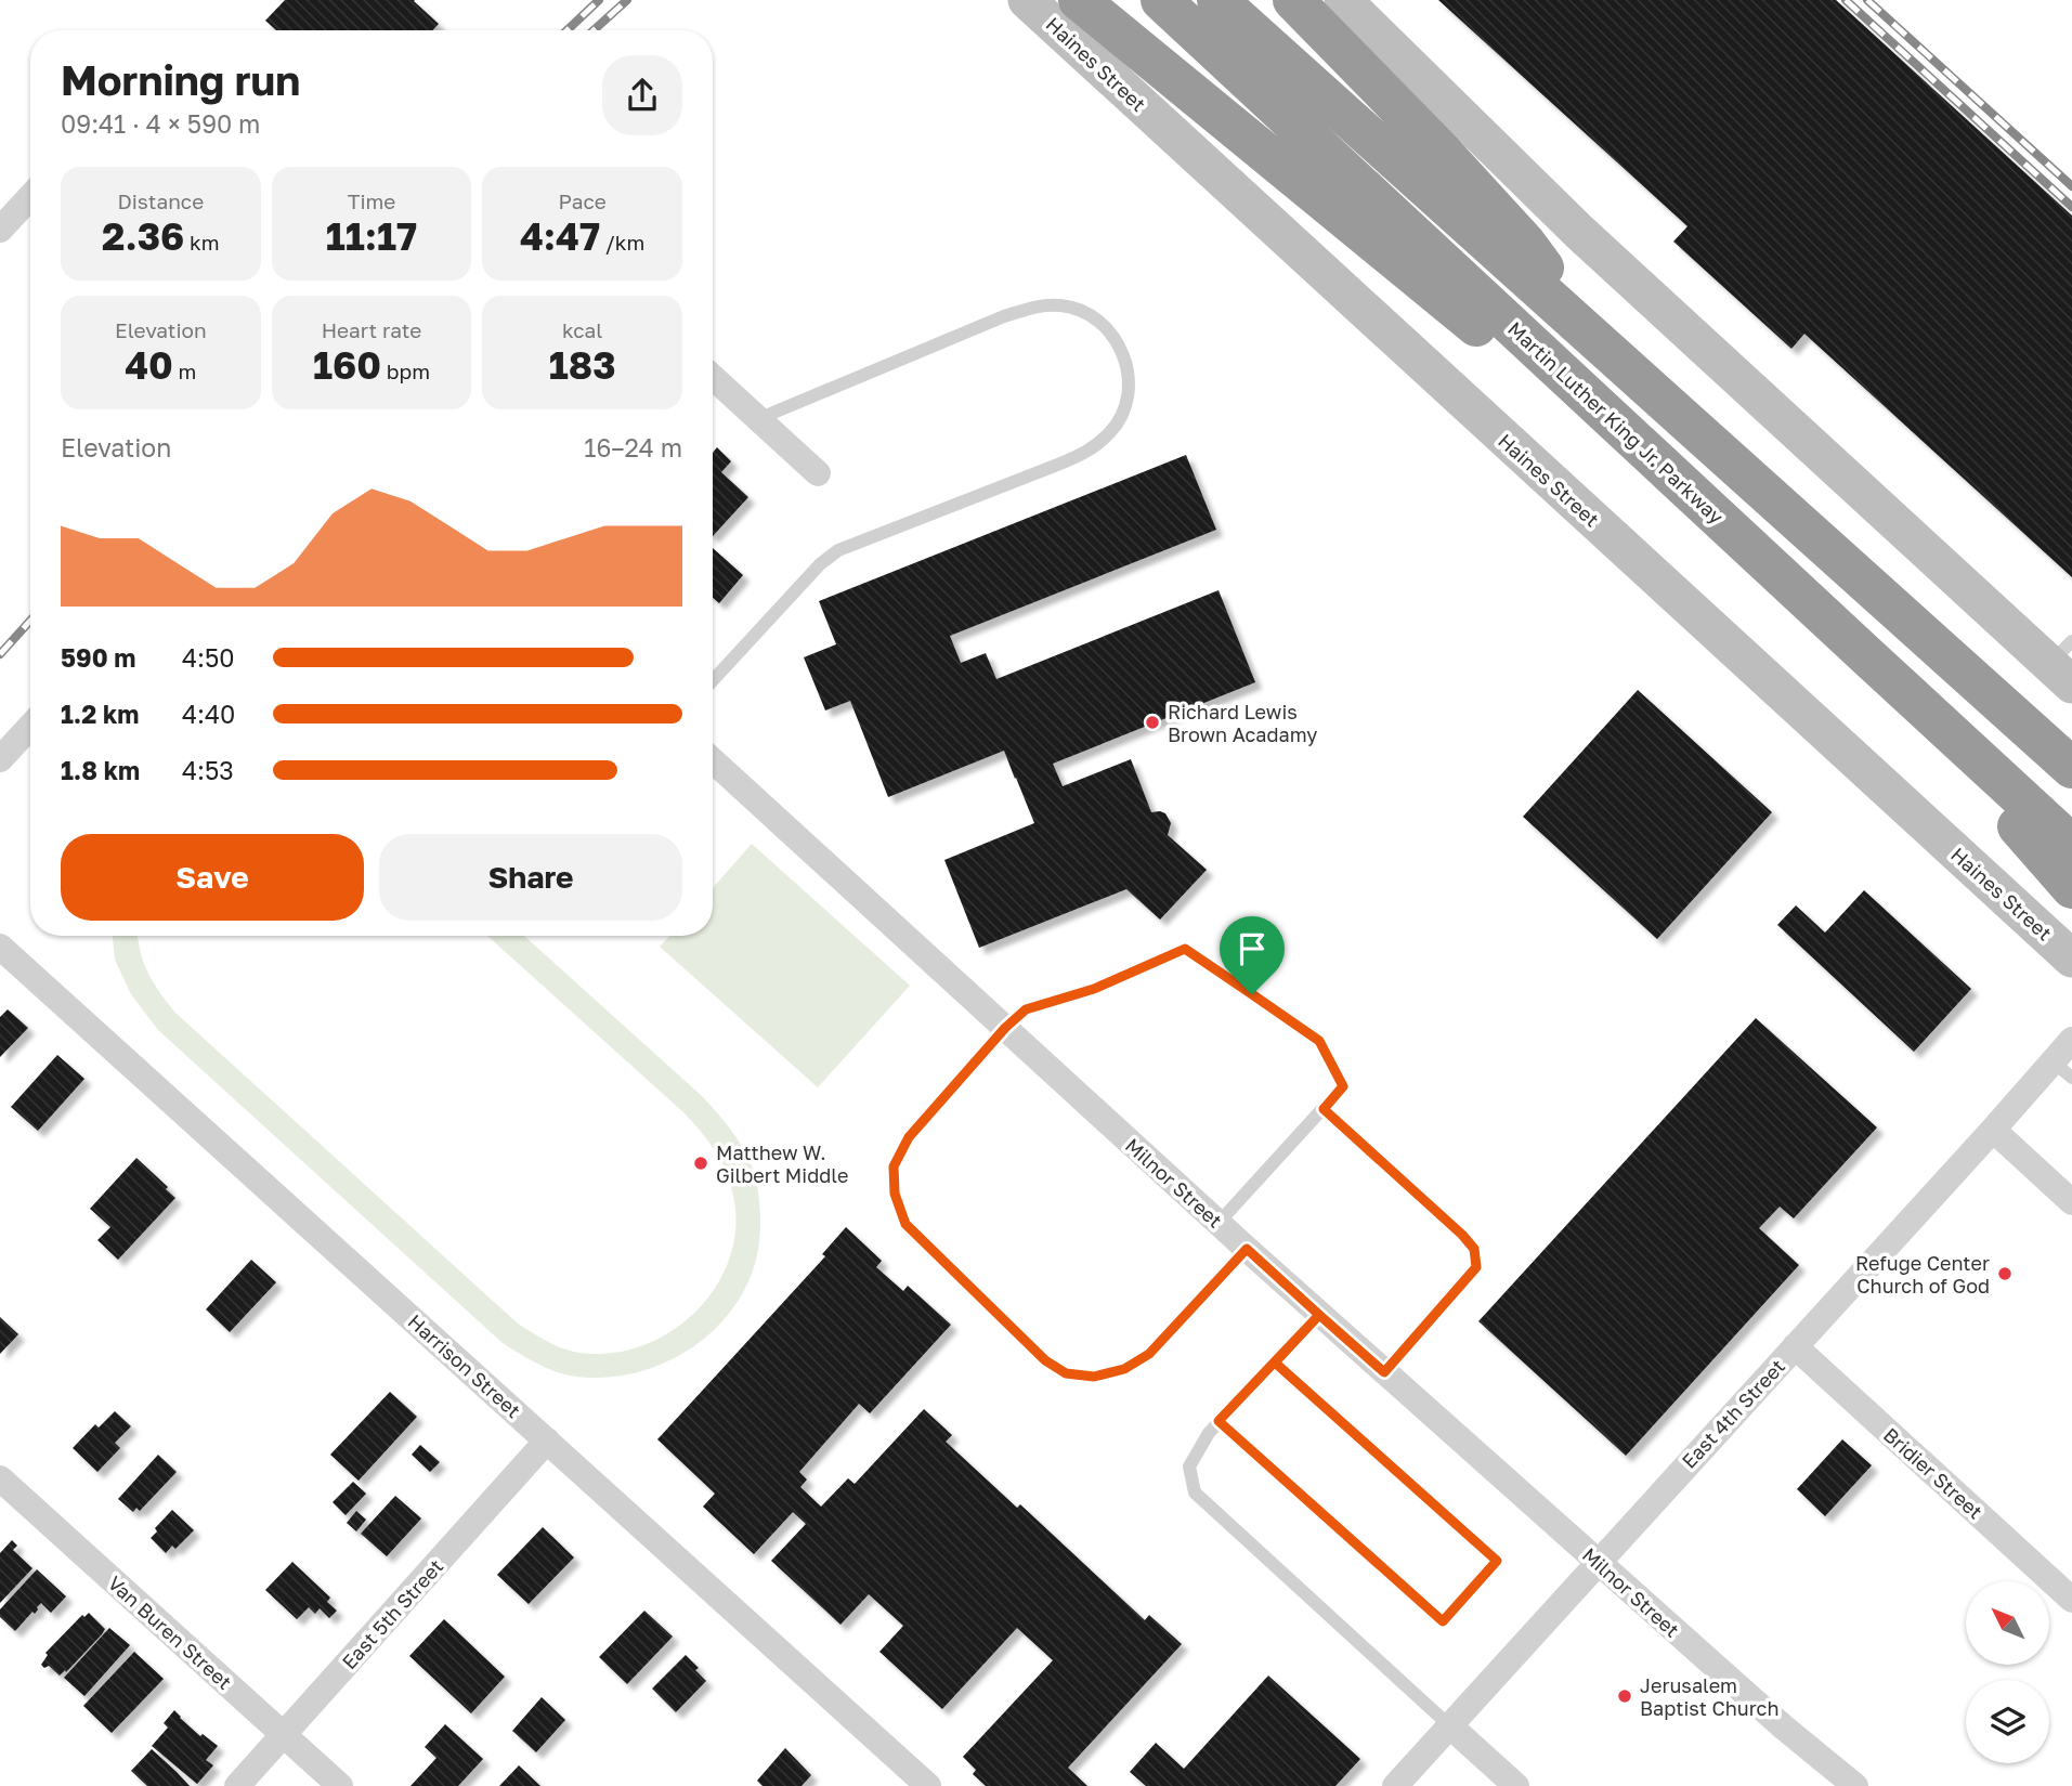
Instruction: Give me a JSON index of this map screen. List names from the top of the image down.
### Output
{
  "streets": {
    "highway": ["Martin Luther King Jr. Parkway"],
    "street": [
      "Haines Street",
      "Milnor Street",
      "Harrison Street",
      "East 4th Street",
      "Bridier Street",
      "East 5th Street",
      "Van Buren Street"
    ]
  },
  "crossings": [
    ["Milnor Street", "East 4th Street"],
    ["Harrison Street", "East 5th Street"],
    ["East 4th Street", "Bridier Street"],
    ["East 5th Street", "Van Buren Street"]
  ],
  "places": [
    "Richard Lewis Brown Acadamy",
    "Matthew W. Gilbert Middle",
    "Refuge Center Church of God",
    "Jerusalem Baptist Church"
  ],
  "north": "top left",
  "page": {
    "heading": ["Morning run", "09:41 · 4 × 590 m"],
    "stats": [
      ["Distance", "2.36 km"],
      ["Time", "11:17"],
      ["Pace", "4:47 /km"],
      ["Elevation", "40 m"],
      ["Heart rate", "160 bpm"],
      ["kcal", "183"]
    ],
    "chart": ["Elevation", "16–24 m"],
    "list": [
      {
        "name": "590 m",
        "note": "4:50"
      },
      {
        "name": "1.2 km",
        "note": "4:40"
      },
      {
        "name": "1.8 km",
        "note": "4:53"
      }
    ],
    "buttons": ["Save", "Share"]
  }
}
